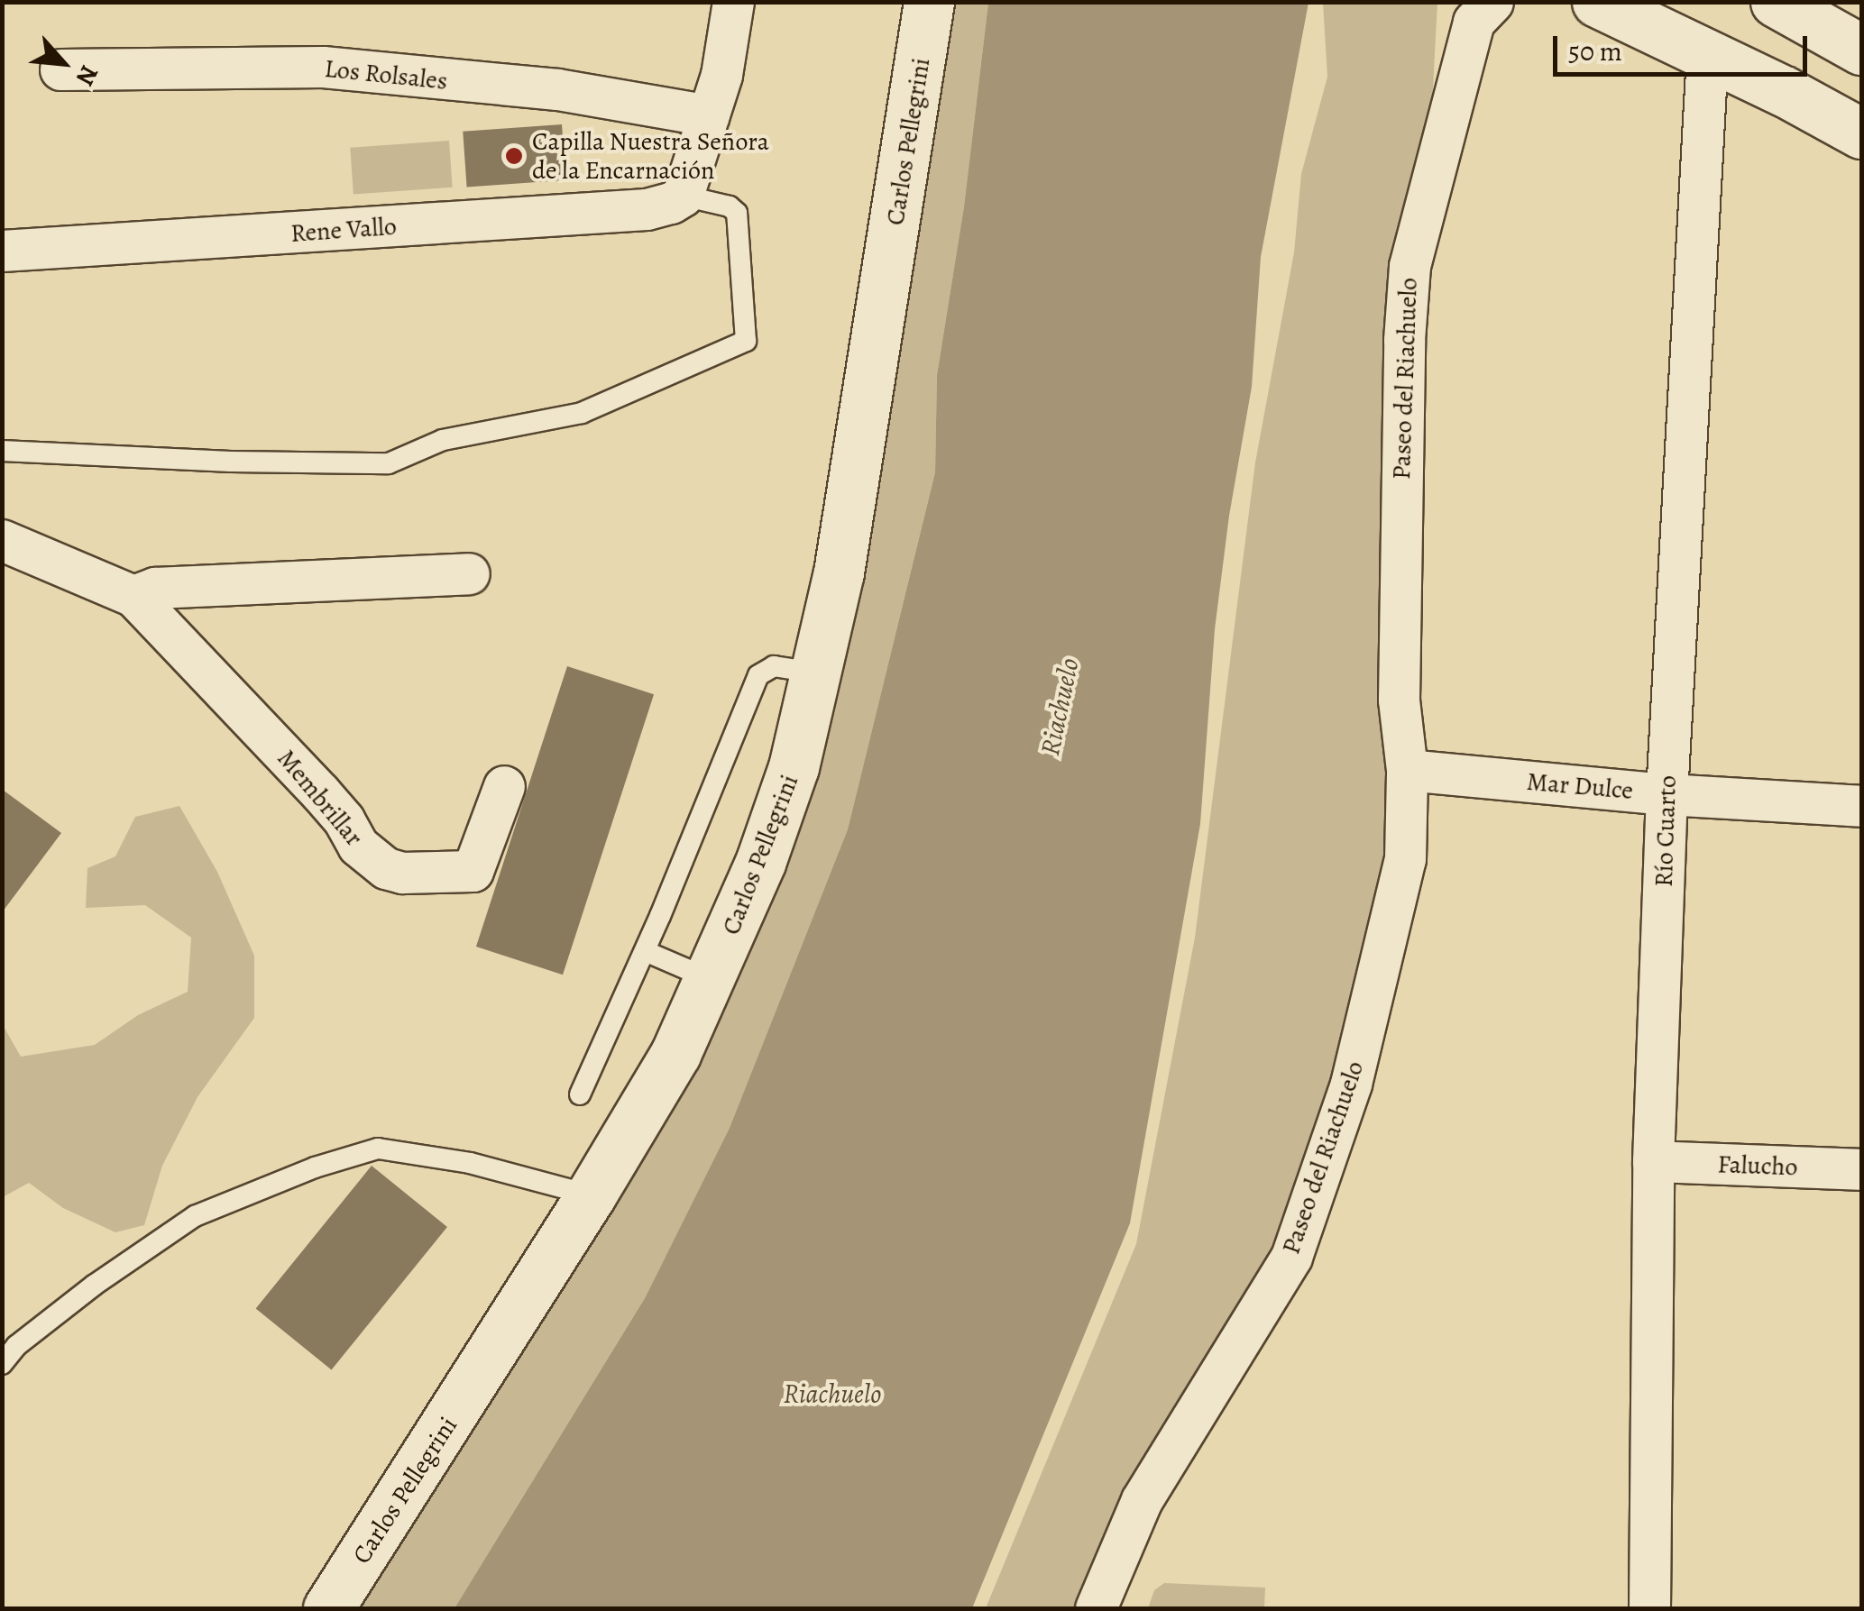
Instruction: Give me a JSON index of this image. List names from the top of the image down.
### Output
{
  "streets": {
    "street": [
      "Los Rolsales",
      "Carlos Pellegrini",
      "Rene Vallo",
      "Paseo del Riachuelo",
      "Mar Dulce",
      "Membrillar",
      "Río Cuarto",
      "Falucho"
    ]
  },
  "crossings": [
    ["Paseo del Riachuelo", "Mar Dulce"],
    ["Mar Dulce", "Río Cuarto"],
    ["Río Cuarto", "Falucho"]
  ],
  "water": ["Riachuelo"],
  "places": ["Capilla Nuestra Señora de la Encarnación"],
  "scale_bar": "50 m",
  "north": "bottom right"
}
